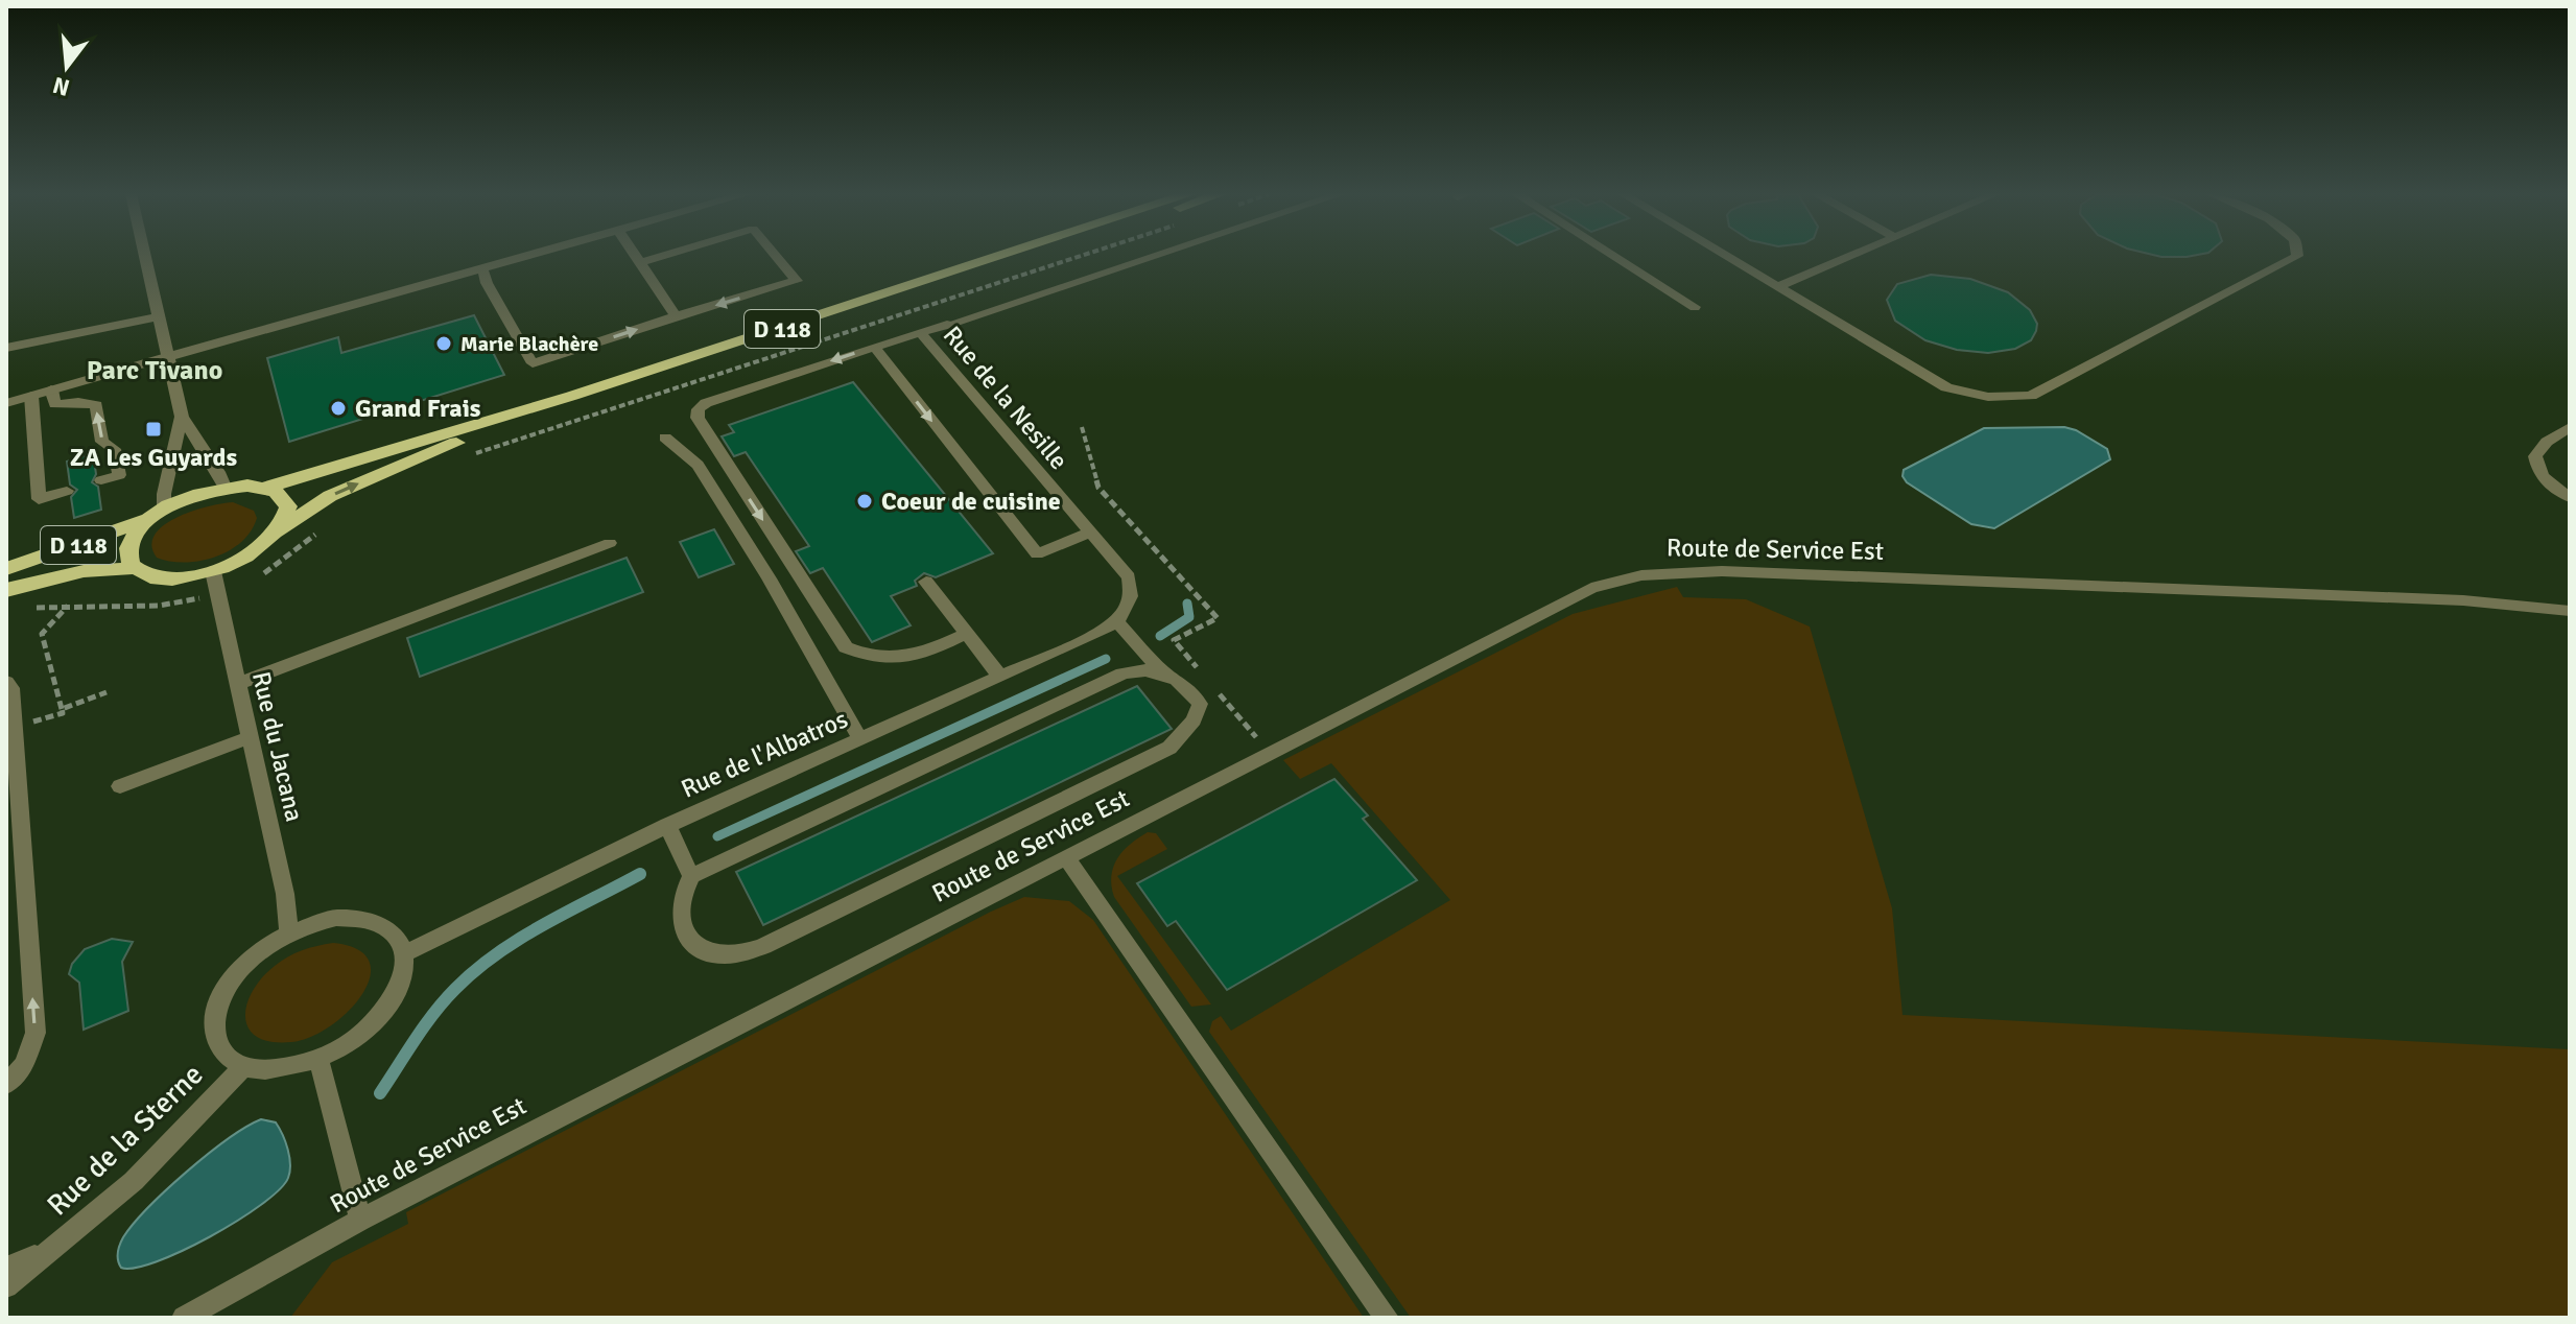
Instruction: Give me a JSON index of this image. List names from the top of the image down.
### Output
{
  "streets": {
    "main road": ["D 118"],
    "street": [
      "Rue de la Nesille",
      "Route de Service Est",
      "Rue du Jacana",
      "Rue de l'Albatros",
      "Rue de la Sterne"
    ]
  },
  "crossings": [
    ["Rue de la Nesille", "Rue de l'Albatros"],
    ["Rue du Jacana", "Rue de l'Albatros"],
    ["Rue du Jacana", "Rue de la Sterne"],
    ["Rue de l'Albatros", "Rue de la Sterne"]
  ],
  "districts": ["Parc Tivano"],
  "places": {
    "other": ["Marie Blachère", "Grand Frais", "Coeur de cuisine"],
    "transit": ["ZA Les Guyards"]
  },
  "north": "bottom"
}
